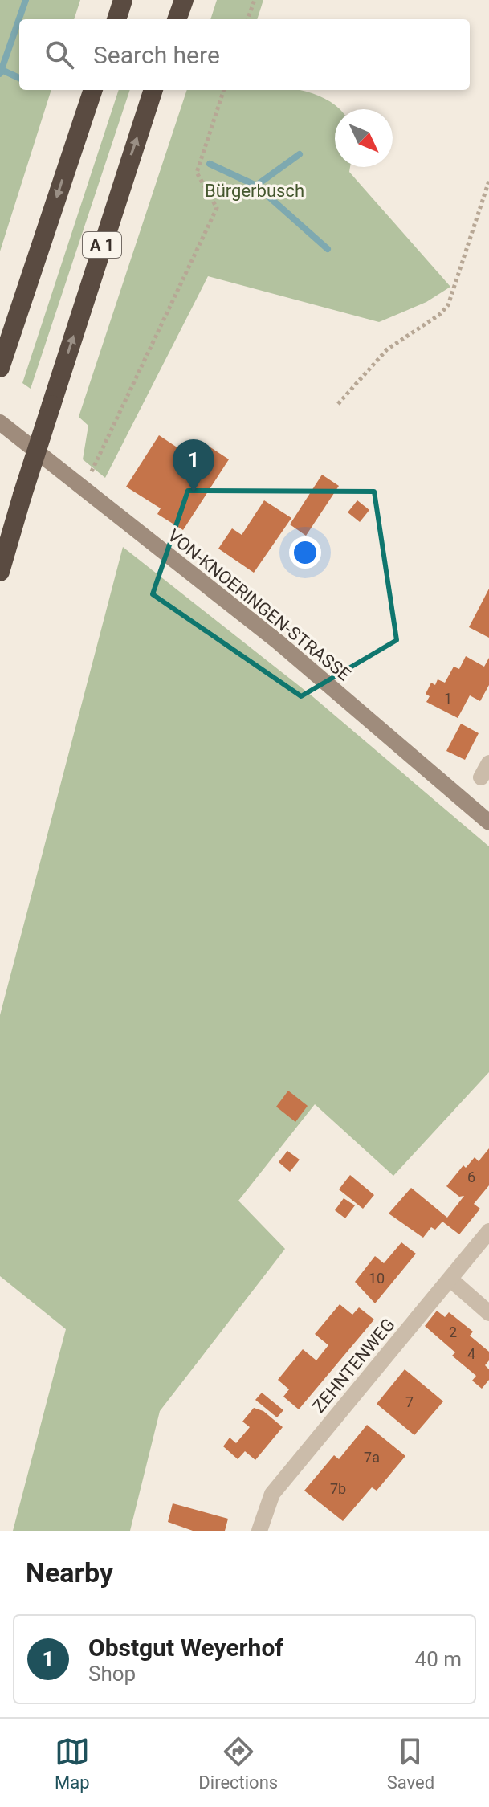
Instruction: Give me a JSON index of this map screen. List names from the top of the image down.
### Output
{
  "streets": {
    "highway": ["A 1"],
    "main road": ["VON-KNOERINGEN-STRASSE"],
    "street": ["ZEHNTENWEG"]
  },
  "parks": ["Bürgerbusch"],
  "house_numbers": [
    "1",
    "6",
    "10",
    "2",
    "4",
    "7",
    "7a",
    "7b"
  ],
  "north": "bottom right",
  "page": {
    "search": "Search here",
    "pins": "1",
    "heading": "Nearby",
    "list": [
      {
        "mark": "1",
        "name": "Obstgut Weyerhof",
        "note": "Shop",
        "value": "40 m"
      }
    ],
    "nav": ["Map", "Directions", "Saved"]
  }
}
